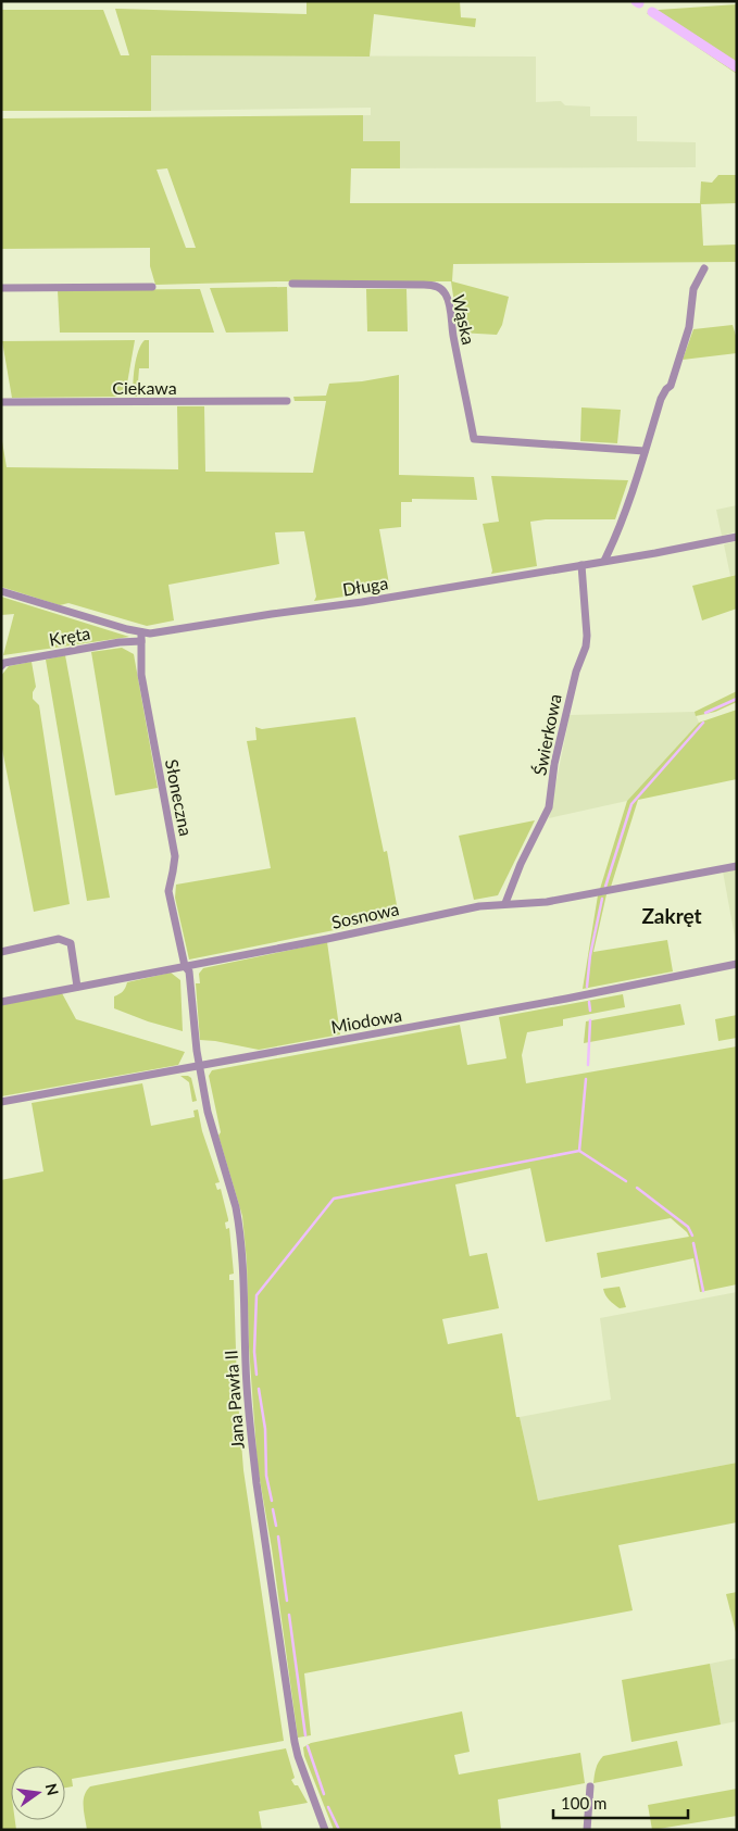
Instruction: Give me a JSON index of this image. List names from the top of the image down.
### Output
{
  "streets": {
    "street": [
      "Wąska",
      "Ciekawa",
      "Długa",
      "Kręta",
      "Świerkowa",
      "Słoneczna",
      "Sosnowa",
      "Miodowa",
      "Jana Pawła II"
    ]
  },
  "crossings": [
    ["Długa", "Świerkowa"],
    ["Długa", "Słoneczna"],
    ["Kręta", "Słoneczna"],
    ["Świerkowa", "Sosnowa"],
    ["Słoneczna", "Sosnowa"],
    ["Słoneczna", "Jana Pawła II"],
    ["Sosnowa", "Jana Pawła II"],
    ["Miodowa", "Jana Pawła II"]
  ],
  "districts": ["Zakręt"],
  "scale_bar": "100 m",
  "north": "right"
}
